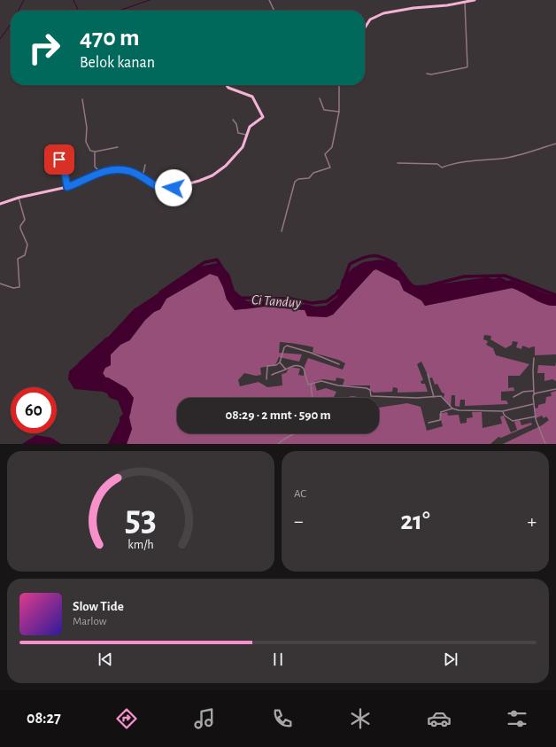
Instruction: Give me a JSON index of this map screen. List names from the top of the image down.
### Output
{
  "water": ["Ci Tanduy"],
  "page": {
    "turn": ["470 m", "Belok kanan"],
    "limit": "60",
    "trip": "08:29 · 2 mnt · 590 m",
    "tile": "AC",
    "heat": ["−", "21°", "+"],
    "song": ["Slow Tide", "Marlow"],
    "tabs": "08:27",
    "gauge": ["53", "km/h"]
  }
}
